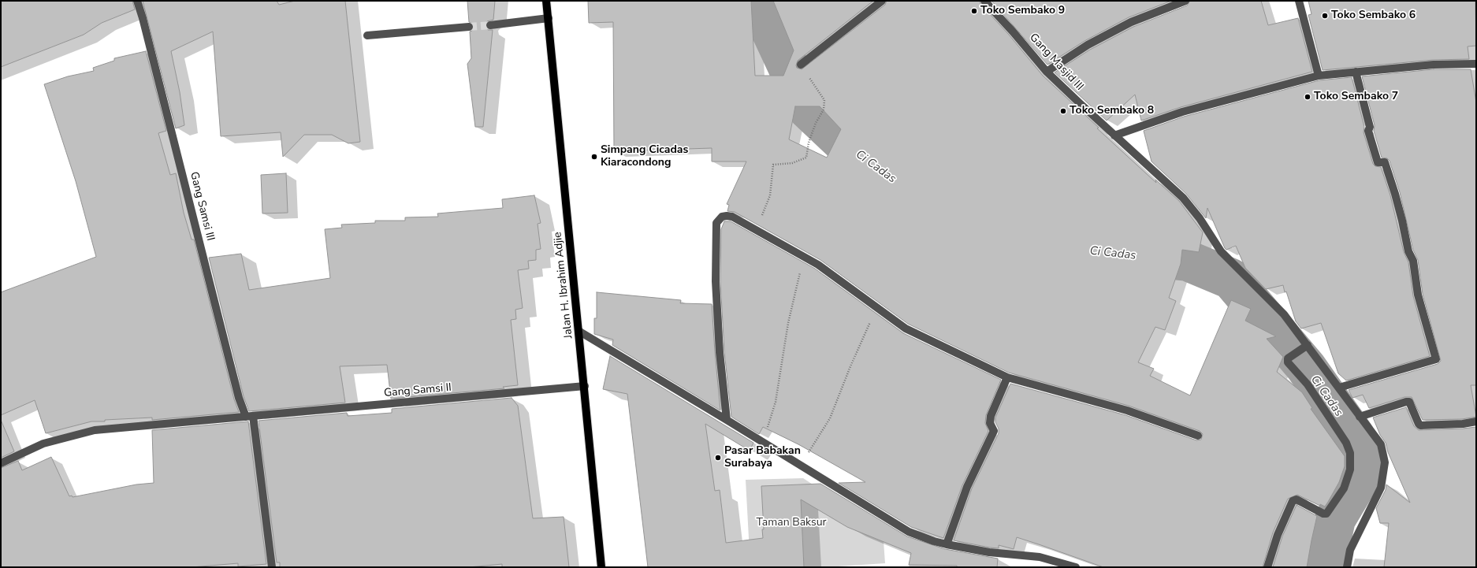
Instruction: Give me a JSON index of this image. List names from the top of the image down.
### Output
{
  "streets": {
    "main road": ["Jalan H. Ibrahim Adjie"],
    "street": ["Gang Masjid III", "Gang Samsi III", "Gang Samsi II"]
  },
  "crossings": [
    ["Gang Samsi III", "Gang Samsi II"],
    ["Jalan H. Ibrahim Adjie", "Gang Samsi II"]
  ],
  "water": ["Ci Cadas"],
  "parks": ["Taman Baksur"],
  "places": [
    "Toko Sembako 9",
    "Toko Sembako 6",
    "Toko Sembako 7",
    "Toko Sembako 8",
    "Simpang Cicadas Kiaracondong",
    "Pasar Babakan Surabaya"
  ]
}
